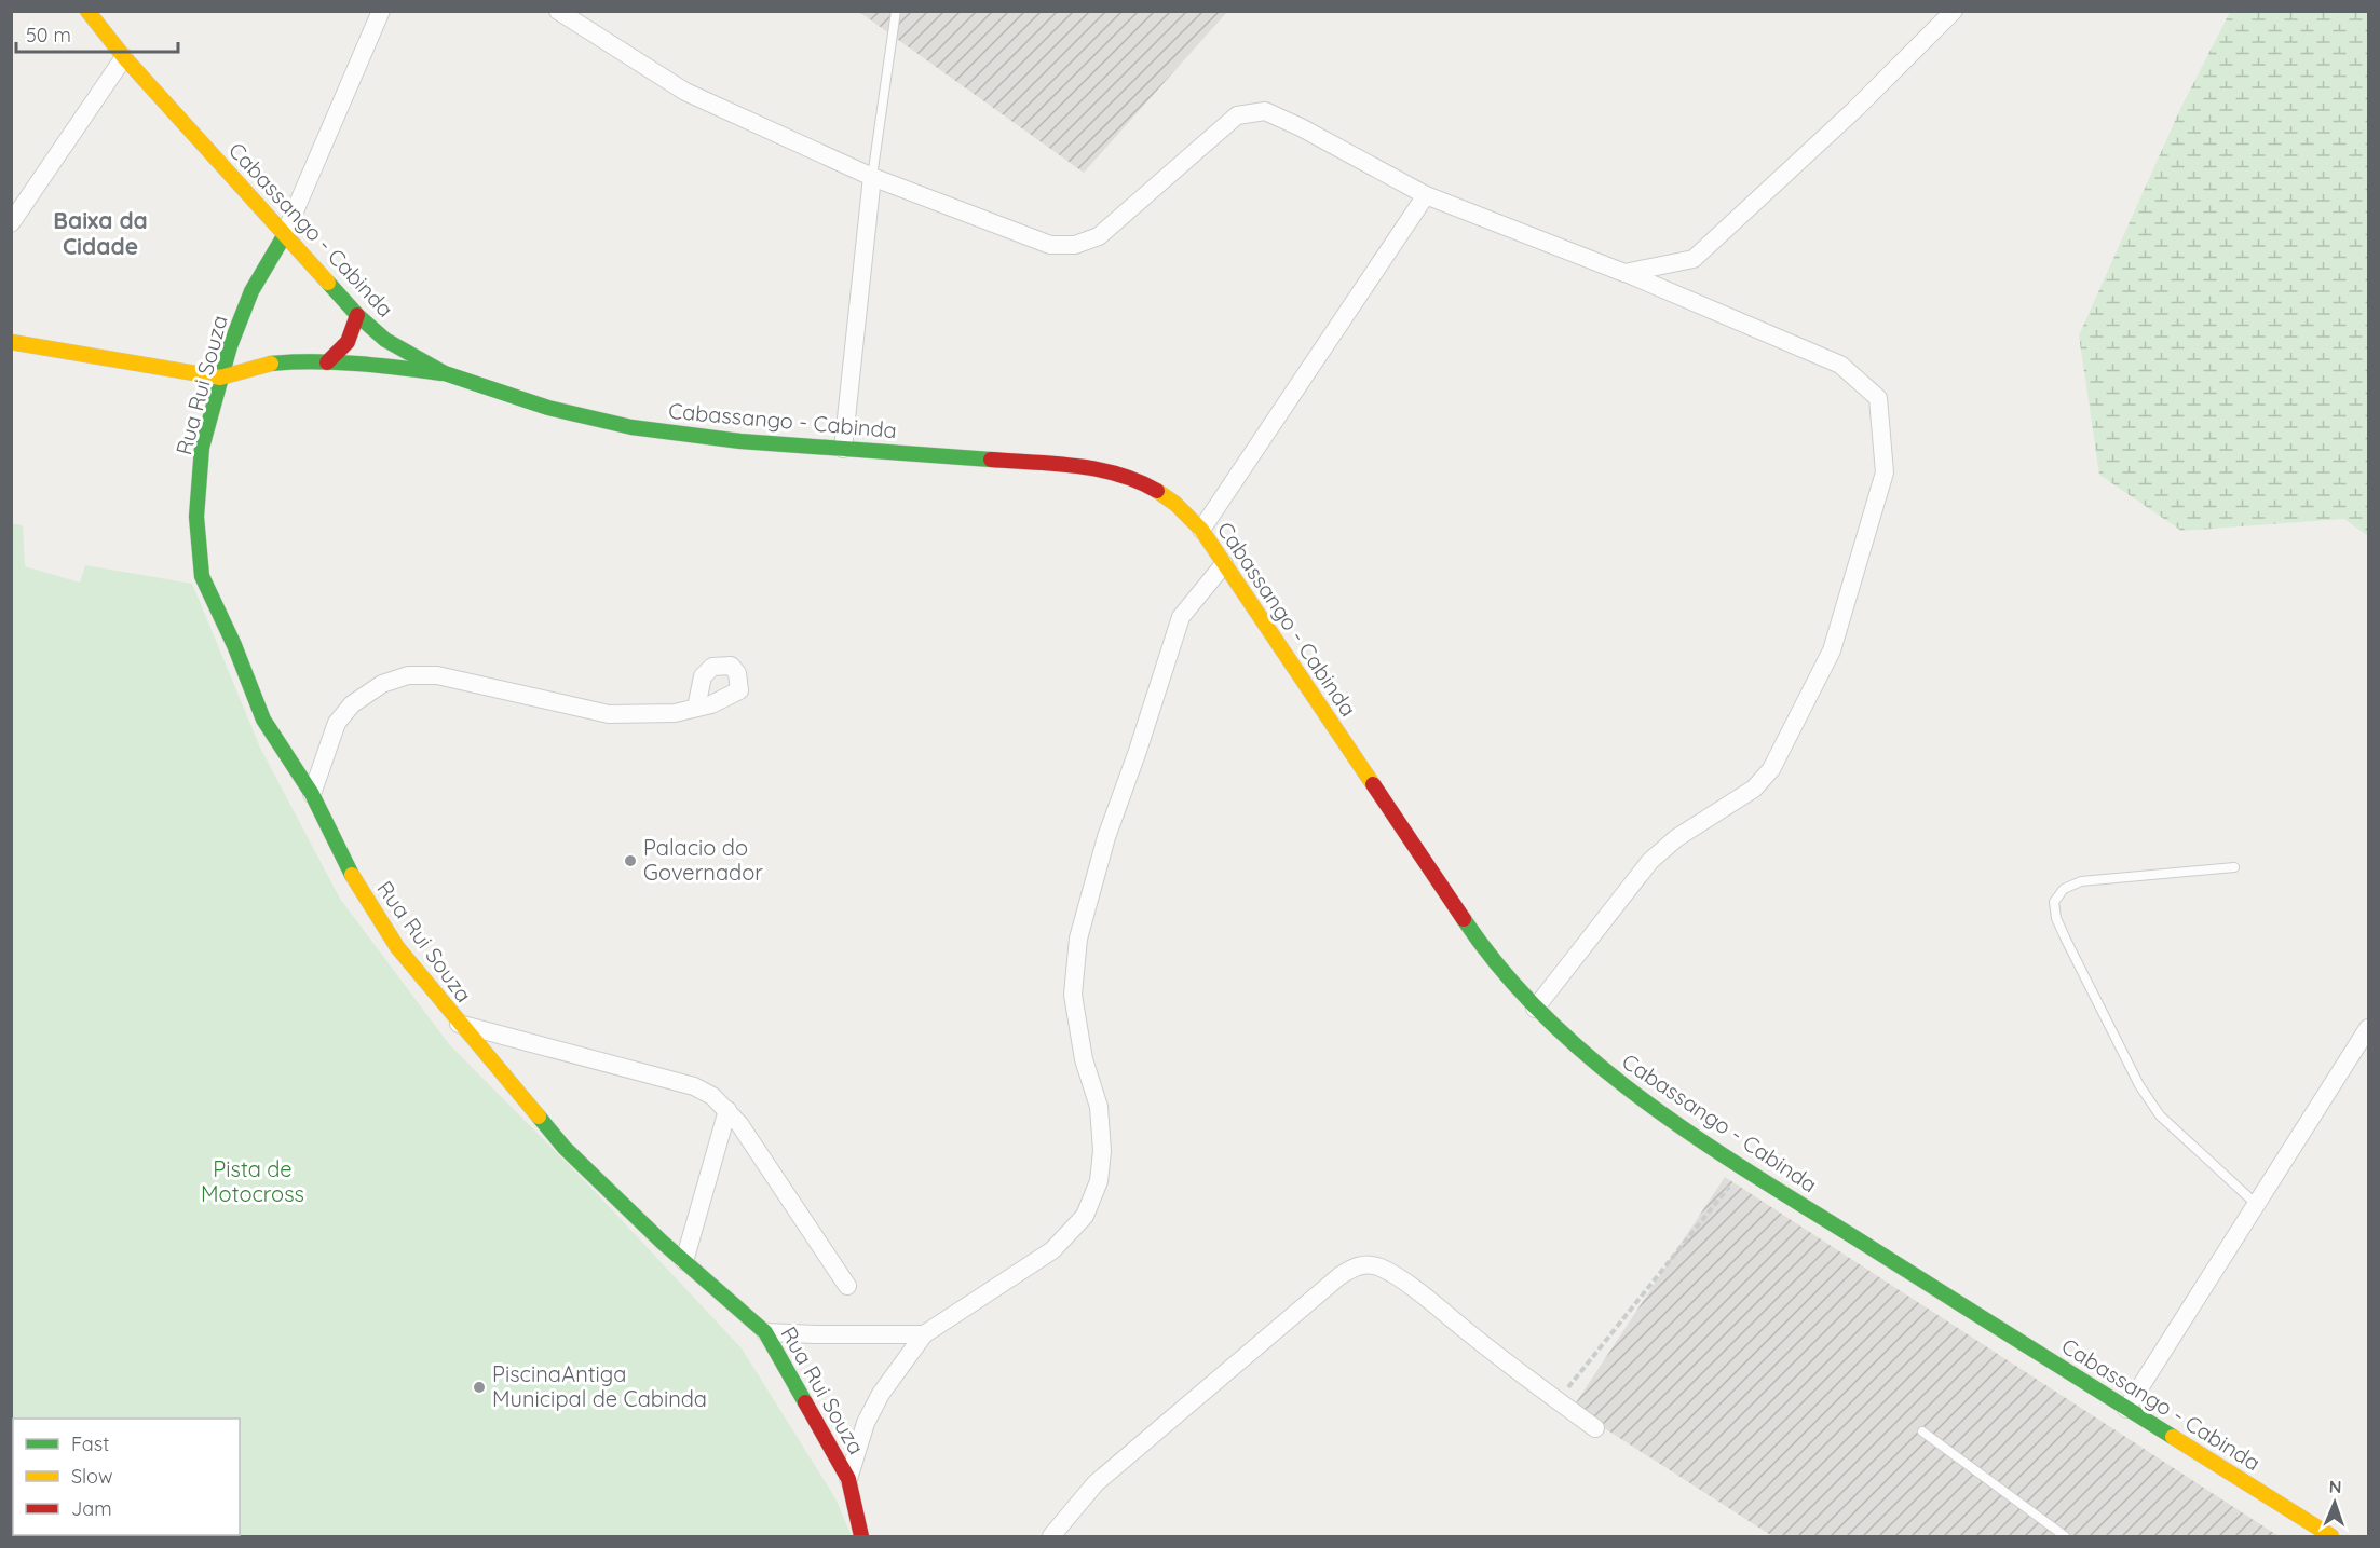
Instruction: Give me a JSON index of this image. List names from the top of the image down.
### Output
{
  "streets": {
    "main road": ["Cabassango - Cabinda", "Rua Rui Souza"]
  },
  "crossings": [
    ["Cabassango - Cabinda", "Rua Rui Souza"]
  ],
  "districts": ["Baixa da Cidade"],
  "parks": ["Pista de Motocross"],
  "places": ["Palacio do Governador", "PiscinaAntiga Municipal de Cabinda"],
  "legend": ["Fast", "Slow", "Jam"],
  "scale_bar": "50 m",
  "north": "top"
}
